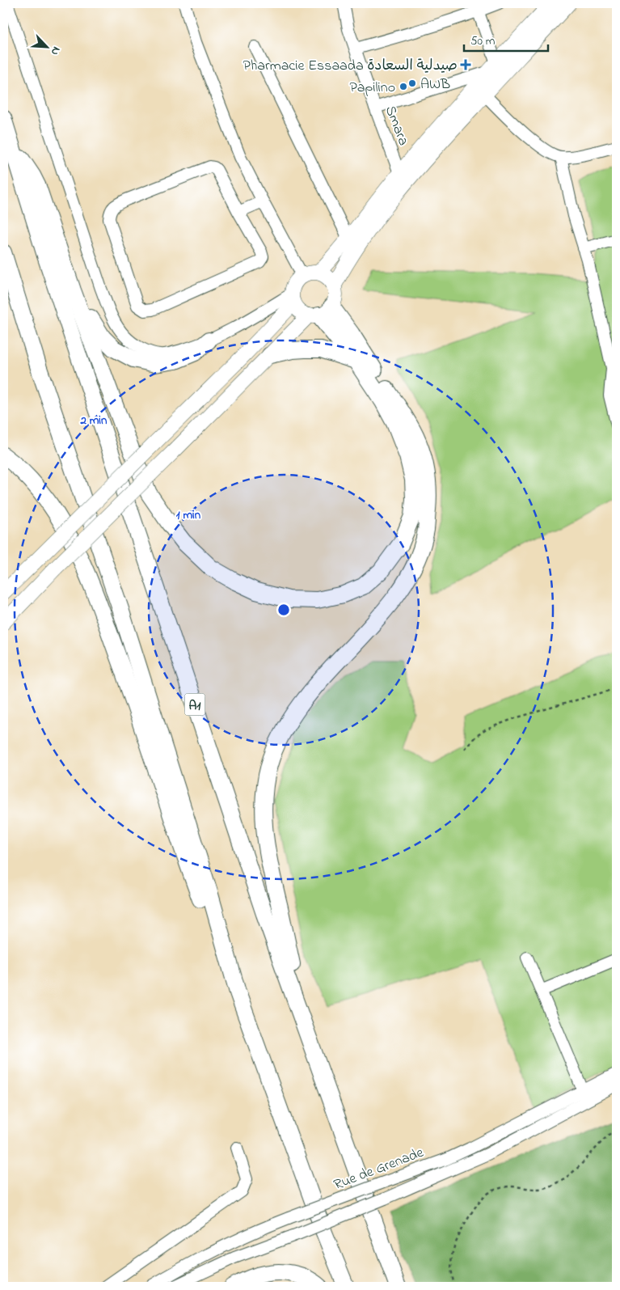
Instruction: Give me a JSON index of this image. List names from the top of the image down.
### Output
{
  "streets": {
    "highway": ["A1"],
    "street": ["Smara", "Rue de Grenade"]
  },
  "places": {
    "health": ["Pharmacie Essaada صيدلية السعادة"],
    "other": ["AWB", "Papilino"]
  },
  "scale_bar": "50 m",
  "north": "bottom right",
  "rings": ["2 min", "1 min"]
}
